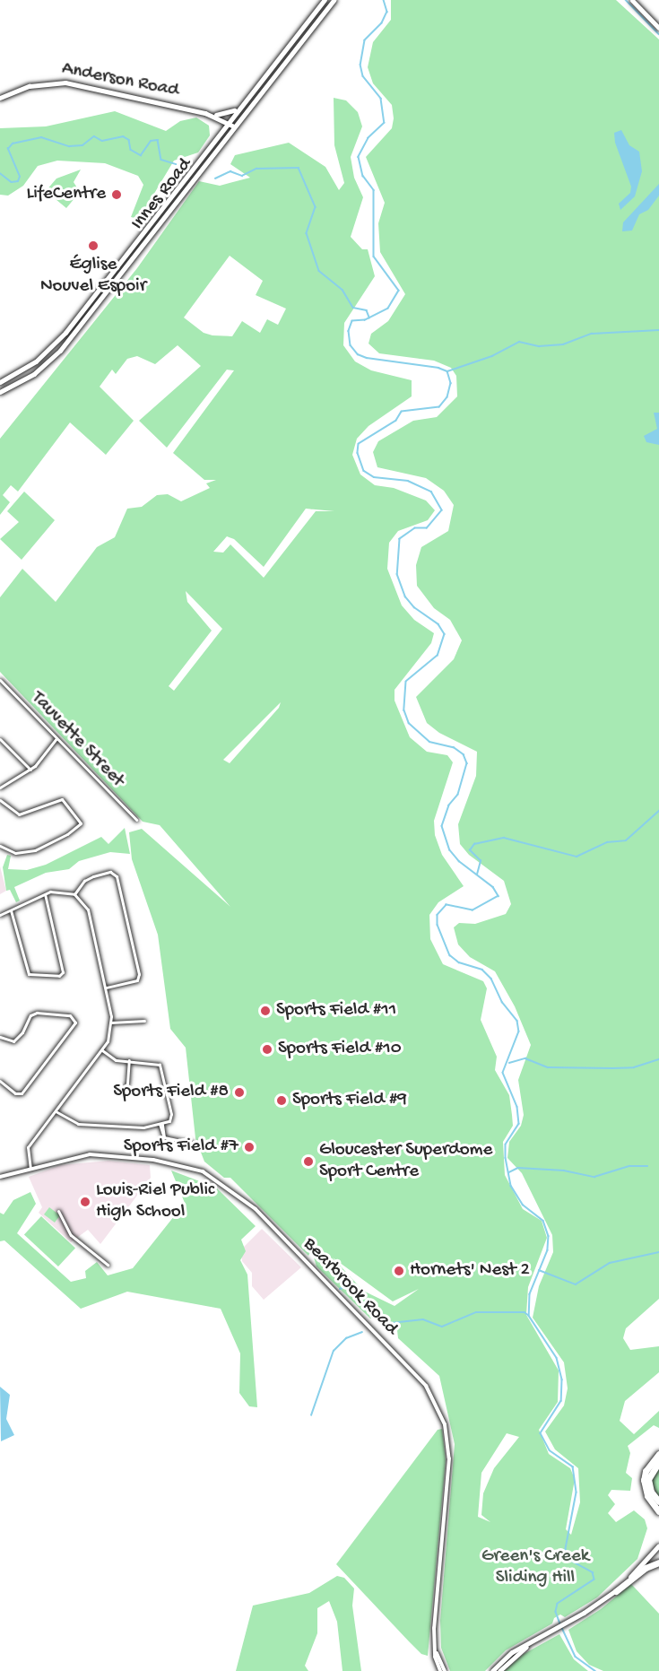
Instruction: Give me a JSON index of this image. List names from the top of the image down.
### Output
{
  "streets": {
    "main road": ["Anderson Road", "Innes Road"],
    "street": ["Tauvette Street", "Bearbrook Road"]
  },
  "crossings": [
    ["Anderson Road", "Innes Road"]
  ],
  "parks": ["Green's Creek Sliding Hill"],
  "places": [
    "LifeCentre",
    "Église Nouvel Espoir",
    "Sports Field #11",
    "Sports Field #10",
    "Sports Field #8",
    "Sports Field #9",
    "Sports Field #7",
    "Gloucester Superdome Sport Centre",
    "Louis-Riel Public High School",
    "Hornets' Nest 2"
  ]
}
